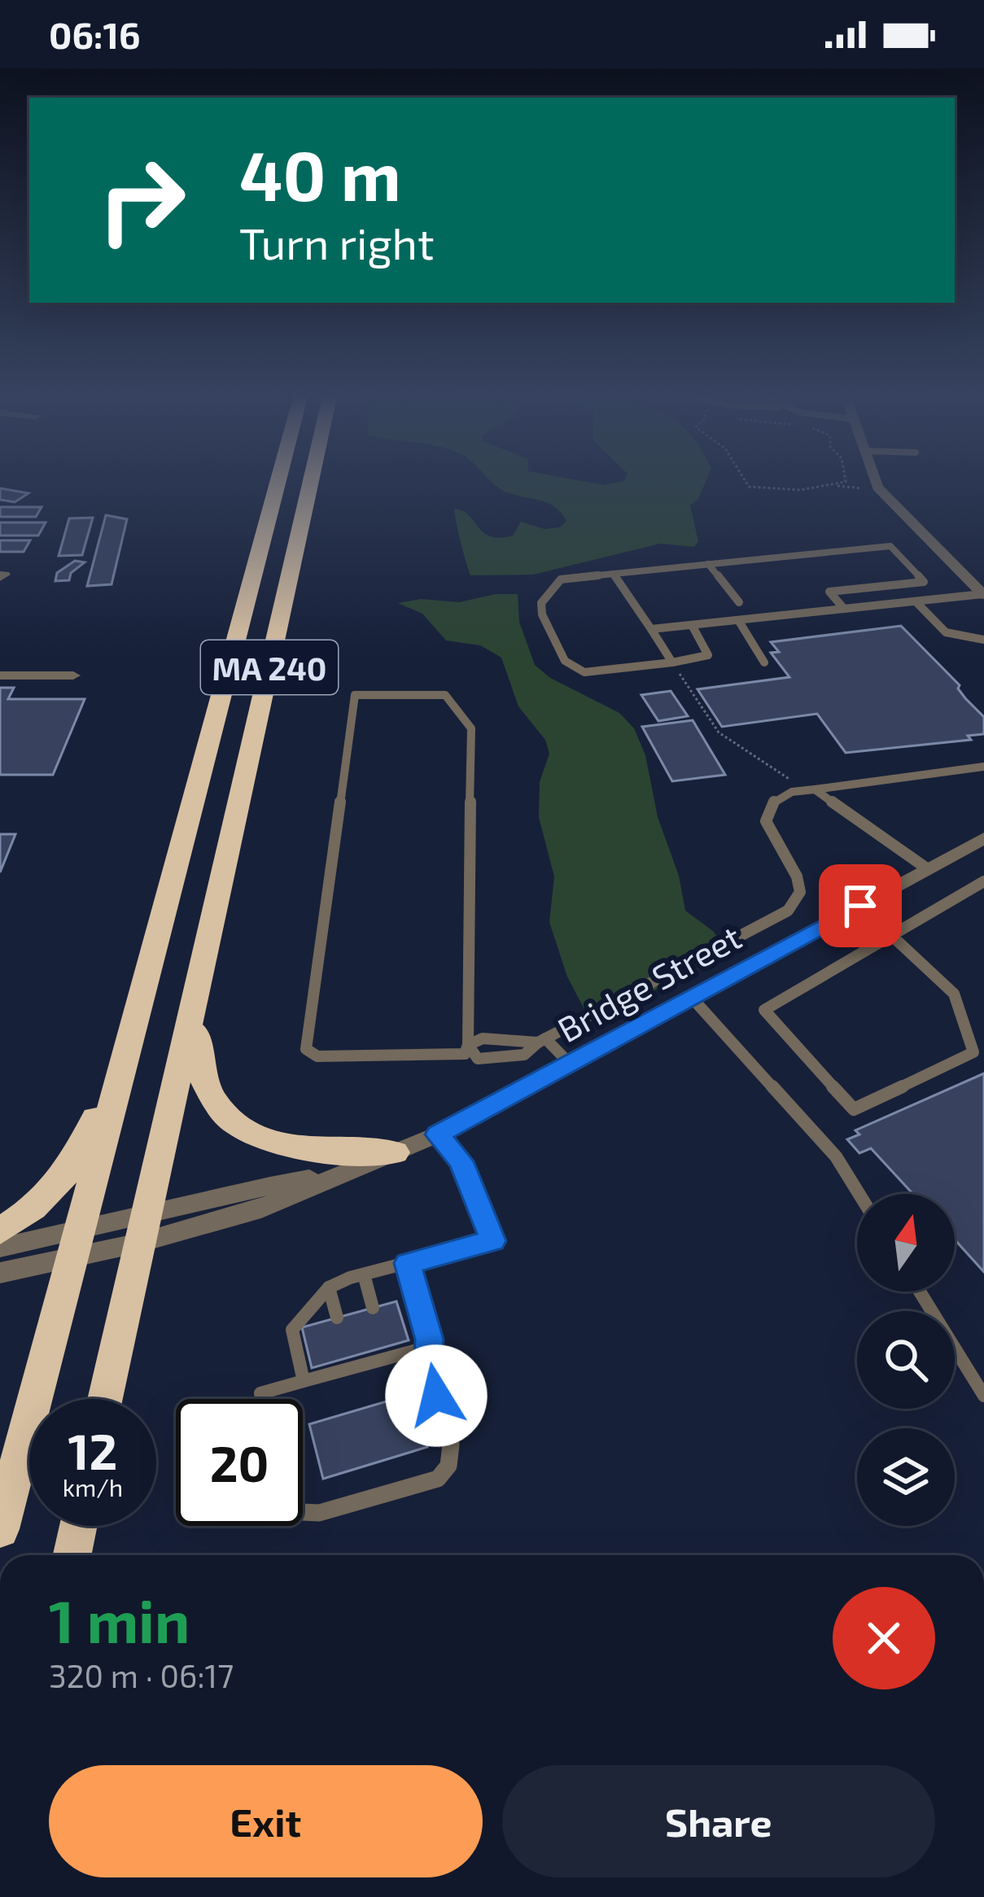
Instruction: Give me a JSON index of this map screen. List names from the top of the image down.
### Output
{
  "streets": {
    "highway": ["MA 240"],
    "street": ["Bridge Street"]
  },
  "crossings": [
    ["MA 240", "Bridge Street"]
  ],
  "north": "top",
  "page": {
    "status": "06:16",
    "turn": ["40 m", "Turn right"],
    "speed": "12 km/h",
    "limit": "20",
    "heading": ["1 min", "320 m · 06:17"],
    "buttons": ["Exit", "Share"]
  }
}
